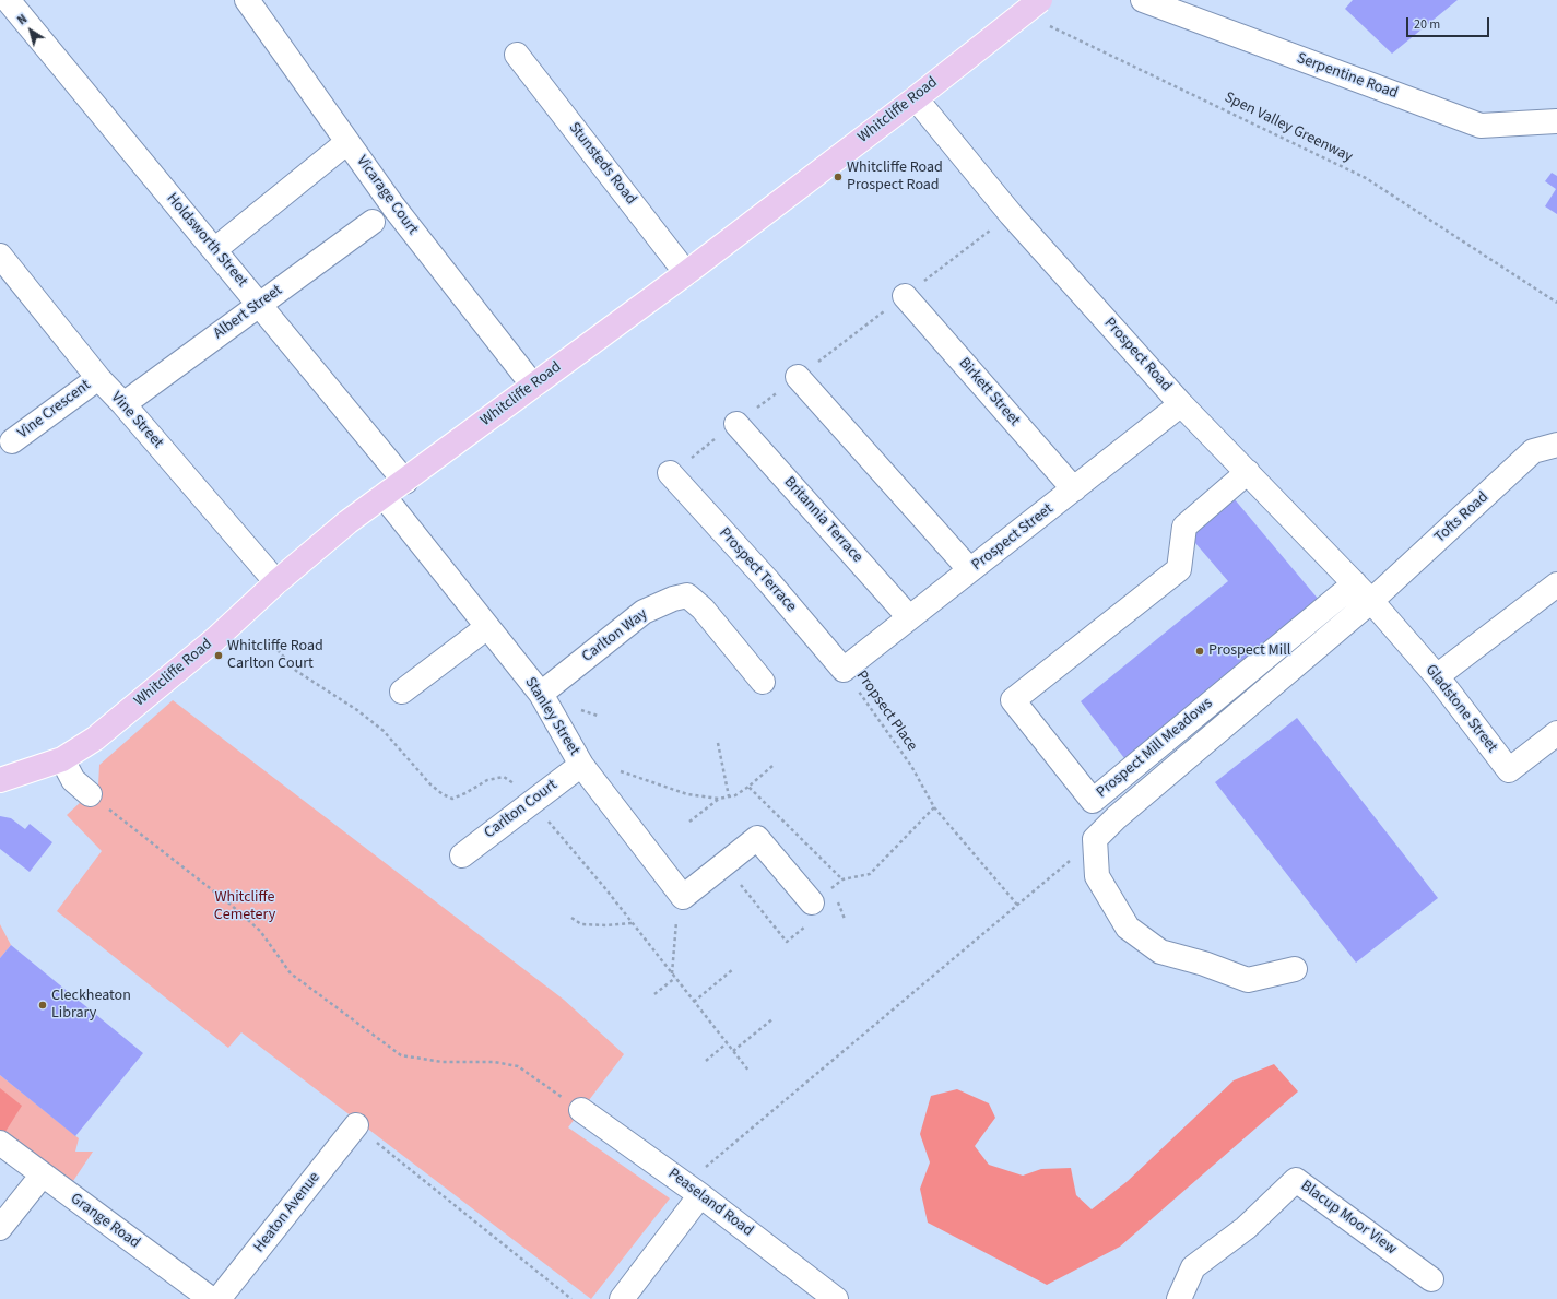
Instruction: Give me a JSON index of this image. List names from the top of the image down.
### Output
{
  "streets": {
    "main road": ["Whitcliffe Road"],
    "street": [
      "Serpentine Road",
      "Stunsteds Road",
      "Vicarage Court",
      "Holdsworth Street",
      "Albert Street",
      "Prospect Road",
      "Birkett Street",
      "Vine Crescent",
      "Vine Street",
      "Tofts Road",
      "Britannia Terrace",
      "Prospect Street",
      "Prospect Terrace",
      "Carlton Way",
      "Gladstone Street",
      "Stanley Street",
      "Prospect Mill Meadows",
      "Carlton Court",
      "Peaseland Road",
      "Heaton Avenue",
      "Blacup Moor View",
      "Grange Road"
    ],
    "path": ["Spen Valley Greenway", "Propsect Place"]
  },
  "crossings": [
    ["Whitcliffe Road", "Stunsteds Road"],
    ["Whitcliffe Road", "Vicarage Court"],
    ["Whitcliffe Road", "Holdsworth Street"],
    ["Whitcliffe Road", "Prospect Road"],
    ["Whitcliffe Road", "Vine Street"],
    ["Whitcliffe Road", "Stanley Street"],
    ["Holdsworth Street", "Albert Street"],
    ["Albert Street", "Vine Street"],
    ["Prospect Road", "Tofts Road"],
    ["Prospect Road", "Prospect Street"],
    ["Prospect Road", "Gladstone Street"],
    ["Prospect Road", "Prospect Mill Meadows"],
    ["Birkett Street", "Prospect Street"],
    ["Vine Crescent", "Vine Street"],
    ["Tofts Road", "Gladstone Street"],
    ["Britannia Terrace", "Prospect Street"],
    ["Prospect Street", "Prospect Terrace"],
    ["Prospect Street", "Propsect Place"],
    ["Prospect Terrace", "Propsect Place"],
    ["Carlton Way", "Stanley Street"],
    ["Stanley Street", "Carlton Court"]
  ],
  "parks": ["Whitcliffe Cemetery"],
  "places": [
    "Whitcliffe Road Prospect Road",
    "Prospect Mill",
    "Whitcliffe Road Carlton Court",
    "Cleckheaton Library"
  ],
  "scale_bar": "20 m",
  "north": "top left"
}
